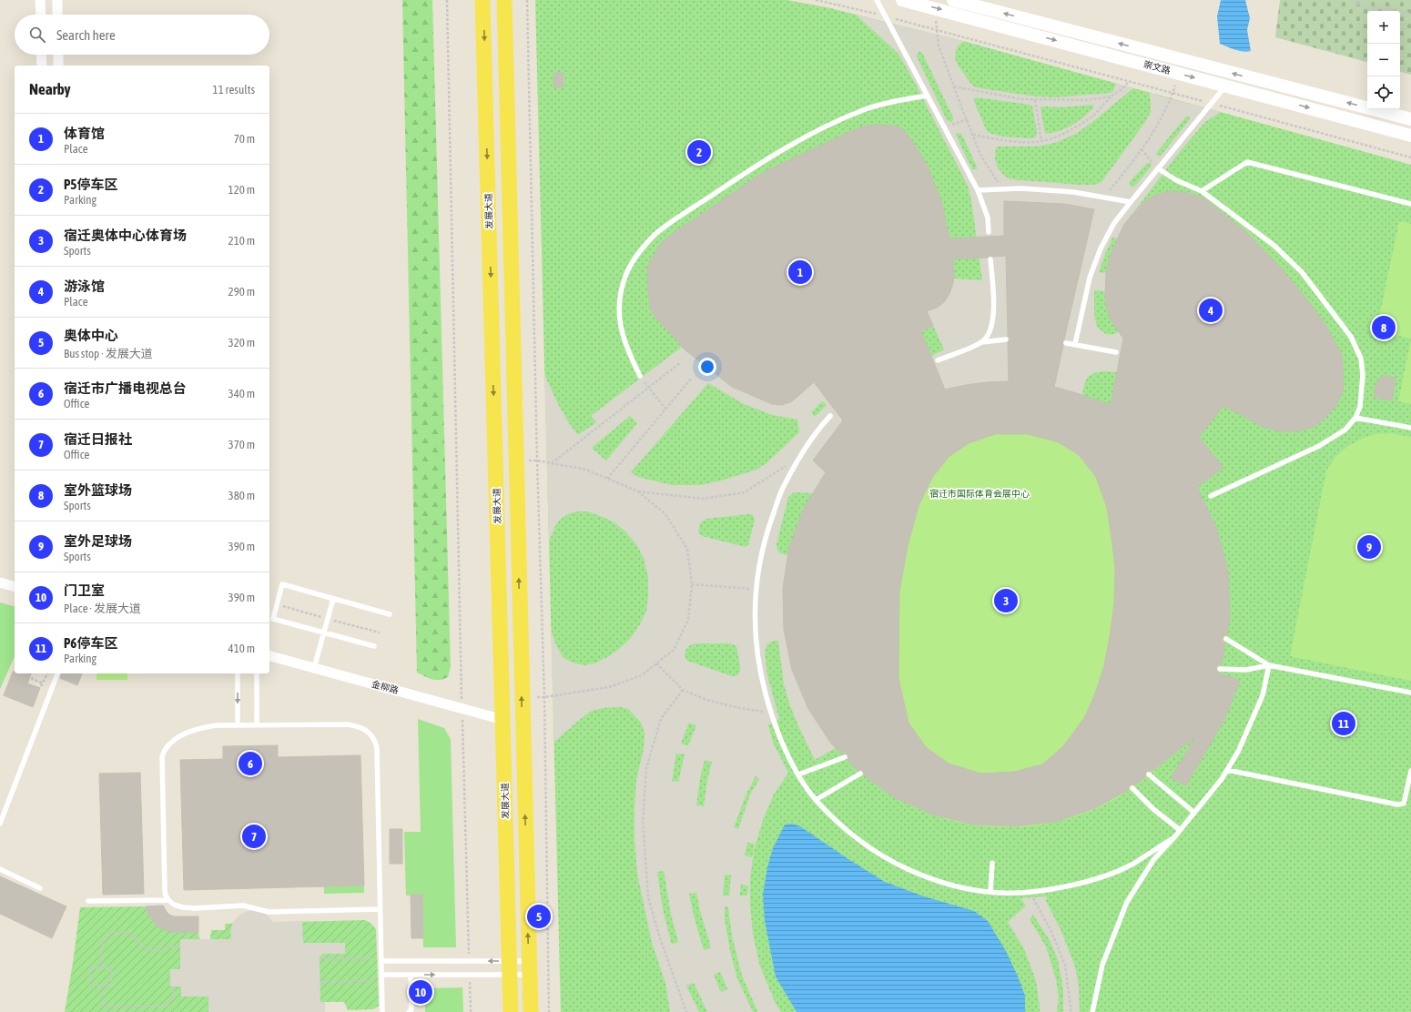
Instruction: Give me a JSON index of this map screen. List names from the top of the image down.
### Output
{
  "streets": {
    "main road": ["发展大道"],
    "street": ["崇文路", "金柳路"]
  },
  "crossings": [
    ["发展大道", "金柳路"]
  ],
  "parks": ["宿迁市国际体育会展中心"],
  "page": {
    "map_buttons": ["+", "−"],
    "search": "Search here",
    "heading": ["Nearby", "11 results"],
    "list": [
      {
        "mark": "1",
        "name": "体育馆",
        "note": "Place",
        "value": "70 m"
      },
      {
        "mark": "2",
        "name": "P5停车区",
        "note": "Parking",
        "value": "120 m"
      },
      {
        "mark": "3",
        "name": "宿迁奥体中心体育场",
        "note": "Sports",
        "value": "210 m"
      },
      {
        "mark": "4",
        "name": "游泳馆",
        "note": "Place",
        "value": "290 m"
      },
      {
        "mark": "5",
        "name": "奥体中心",
        "note": "Bus stop · 发展大道",
        "value": "320 m"
      },
      {
        "mark": "6",
        "name": "宿迁市广播电视总台",
        "note": "Office",
        "value": "340 m"
      },
      {
        "mark": "7",
        "name": "宿迁日报社",
        "note": "Office",
        "value": "370 m"
      },
      {
        "mark": "8",
        "name": "室外篮球场",
        "note": "Sports",
        "value": "380 m"
      },
      {
        "mark": "9",
        "name": "室外足球场",
        "note": "Sports",
        "value": "390 m"
      },
      {
        "mark": "10",
        "name": "门卫室",
        "note": "Place · 发展大道",
        "value": "390 m"
      },
      {
        "mark": "11",
        "name": "P6停车区",
        "note": "Parking",
        "value": "410 m"
      }
    ],
    "pins": [
      "2",
      "1",
      "4",
      "8",
      "9",
      "3",
      "11",
      "6",
      "7",
      "5",
      "10"
    ]
  }
}
